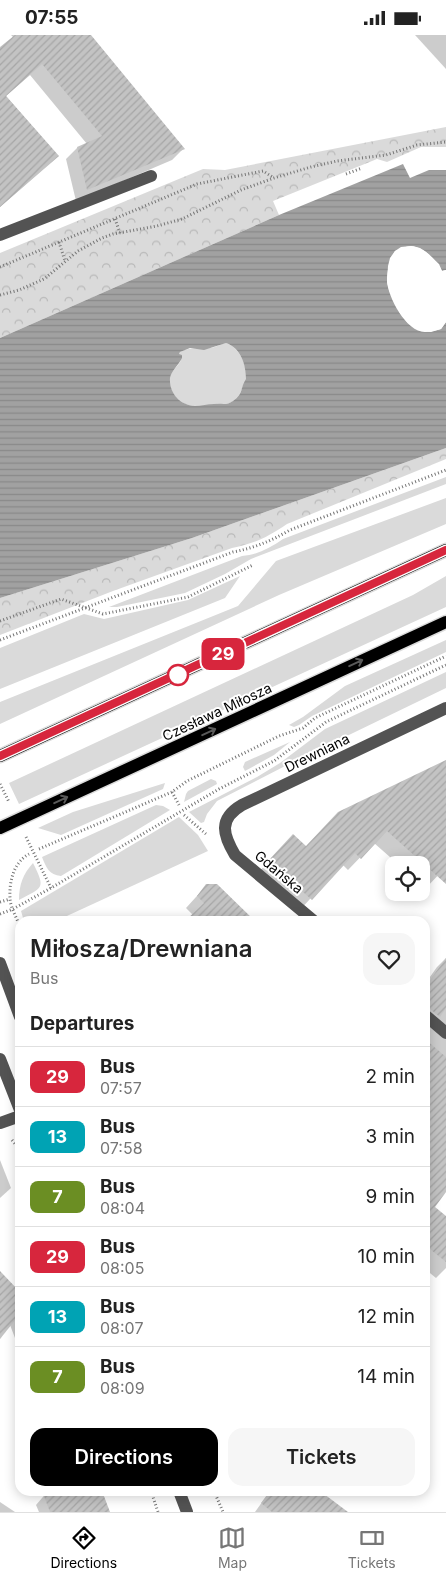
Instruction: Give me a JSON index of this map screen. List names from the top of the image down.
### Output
{
  "streets": {
    "main road": ["Czesława Miłosza"],
    "street": ["Drewniana", "Gdańska"]
  },
  "crossings": [
    ["Drewniana", "Gdańska"]
  ],
  "lines": ["bus line 29"],
  "page": {
    "status": "07:55",
    "on_map": "29",
    "heading": [
      ["Miłosza/Drewniana", "Bus"],
      "Departures"
    ],
    "list": [
      {
        "mark": "29",
        "name": "Bus",
        "note": "07:57",
        "value": "2 min"
      },
      {
        "mark": "13",
        "name": "Bus",
        "note": "07:58",
        "value": "3 min"
      },
      {
        "mark": "7",
        "name": "Bus",
        "note": "08:04",
        "value": "9 min"
      },
      {
        "mark": "29",
        "name": "Bus",
        "note": "08:05",
        "value": "10 min"
      },
      {
        "mark": "13",
        "name": "Bus",
        "note": "08:07",
        "value": "12 min"
      },
      {
        "mark": "7",
        "name": "Bus",
        "note": "08:09",
        "value": "14 min"
      }
    ],
    "buttons": ["Directions", "Tickets"],
    "tabs": ["Directions", "Map", "Tickets"]
  }
}
